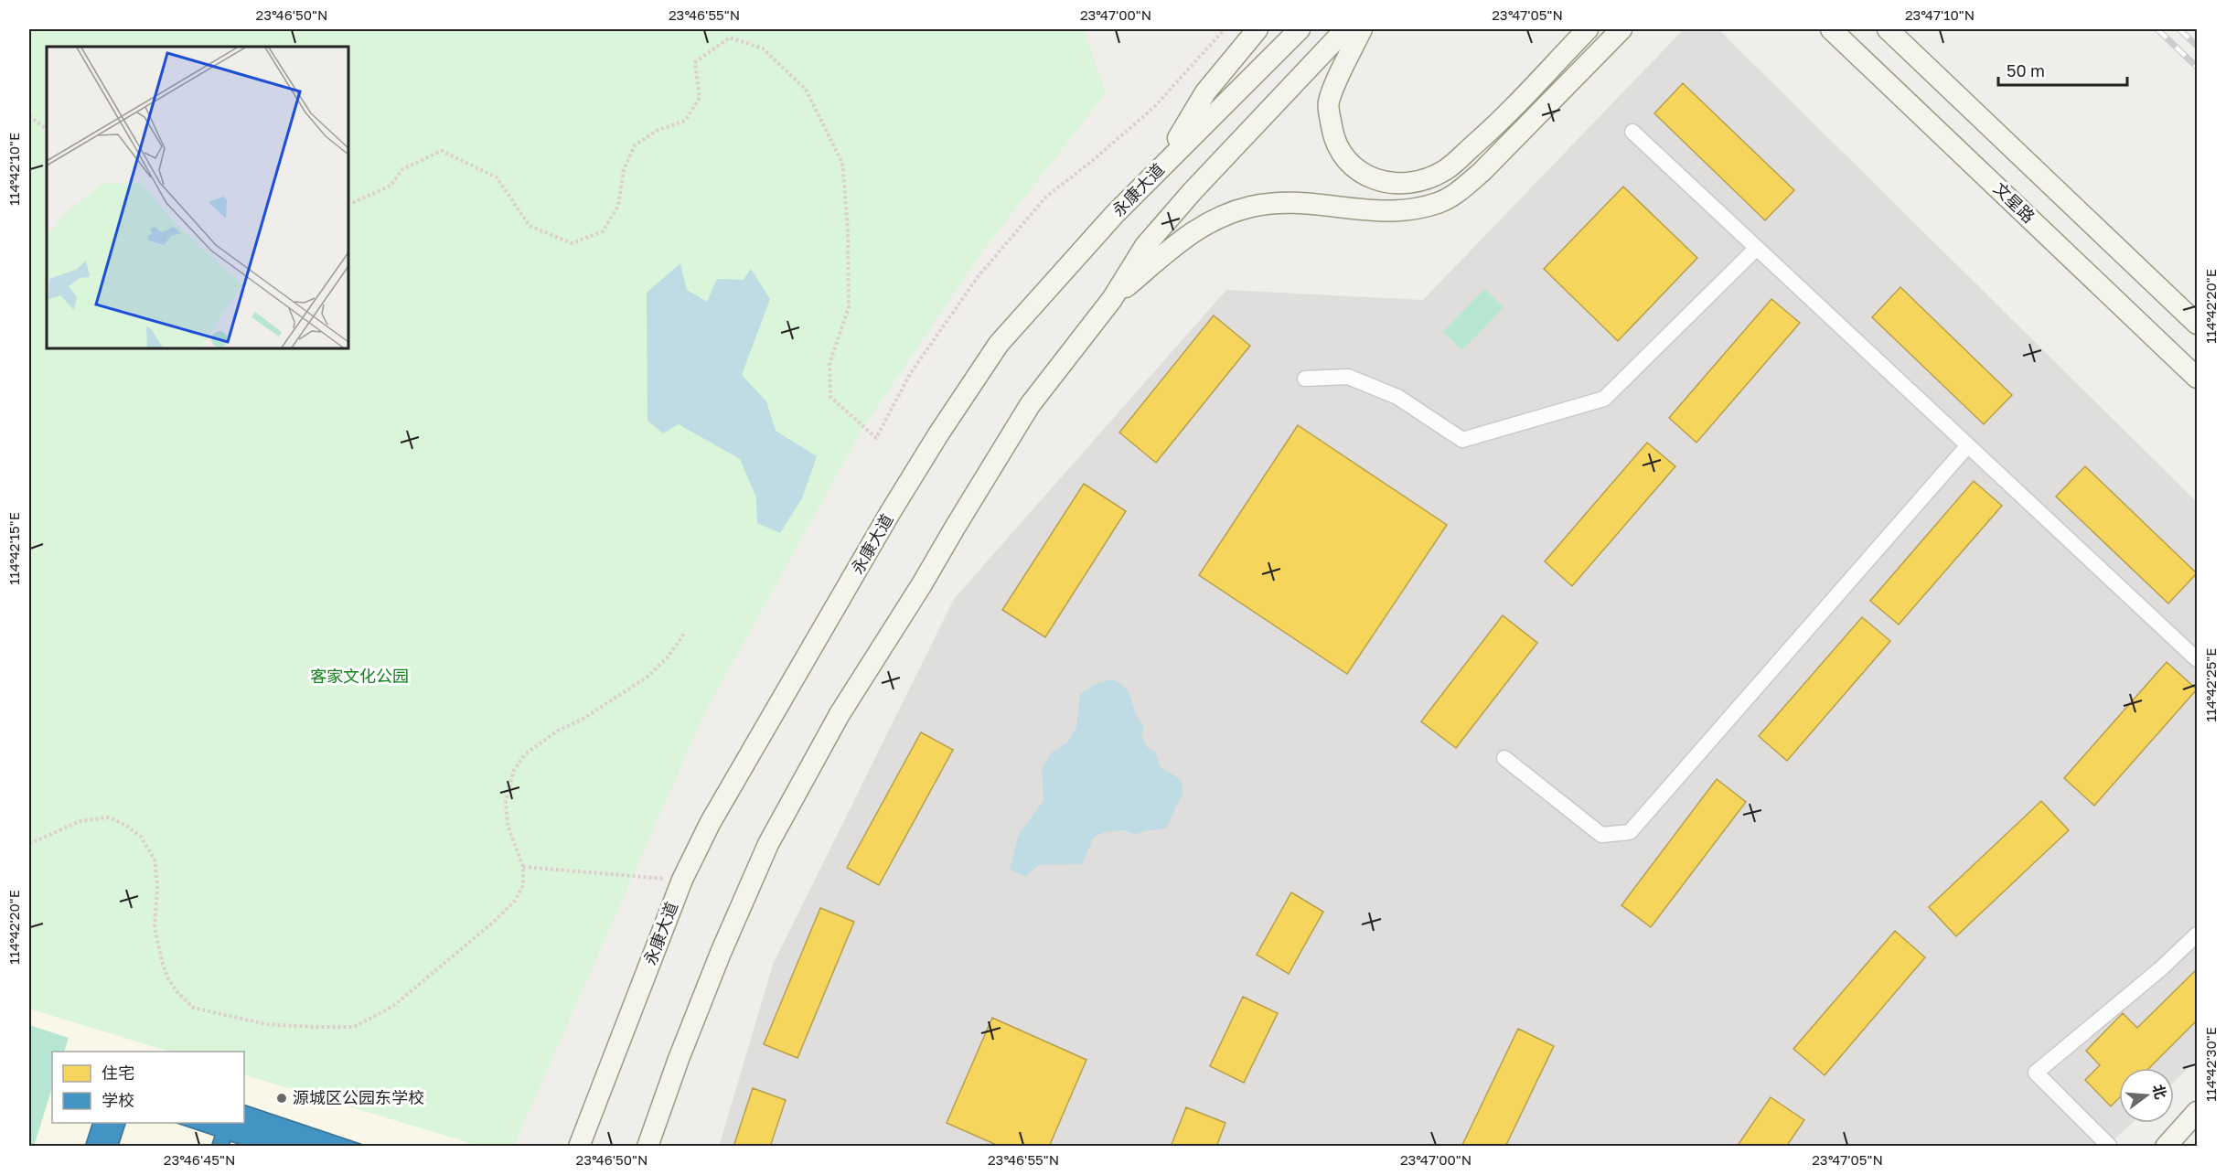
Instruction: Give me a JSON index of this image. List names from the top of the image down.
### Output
{
  "streets": {
    "main road": ["永康大道", "文星路"]
  },
  "parks": ["客家文化公园"],
  "places": ["源城区公园东学校"],
  "legend": ["住宅", "学校"],
  "scale_bar": "50 m",
  "north": "right",
  "coordinates": [
    "23°46'50\"N",
    "23°46'55\"N",
    "23°47'00\"N",
    "23°47'05\"N",
    "23°47'10\"N",
    "114°42'10\"E",
    "114°42'20\"E",
    "114°42'15\"E",
    "114°42'25\"E",
    "114°42'30\"E",
    "23°46'45\"N"
  ]
}
